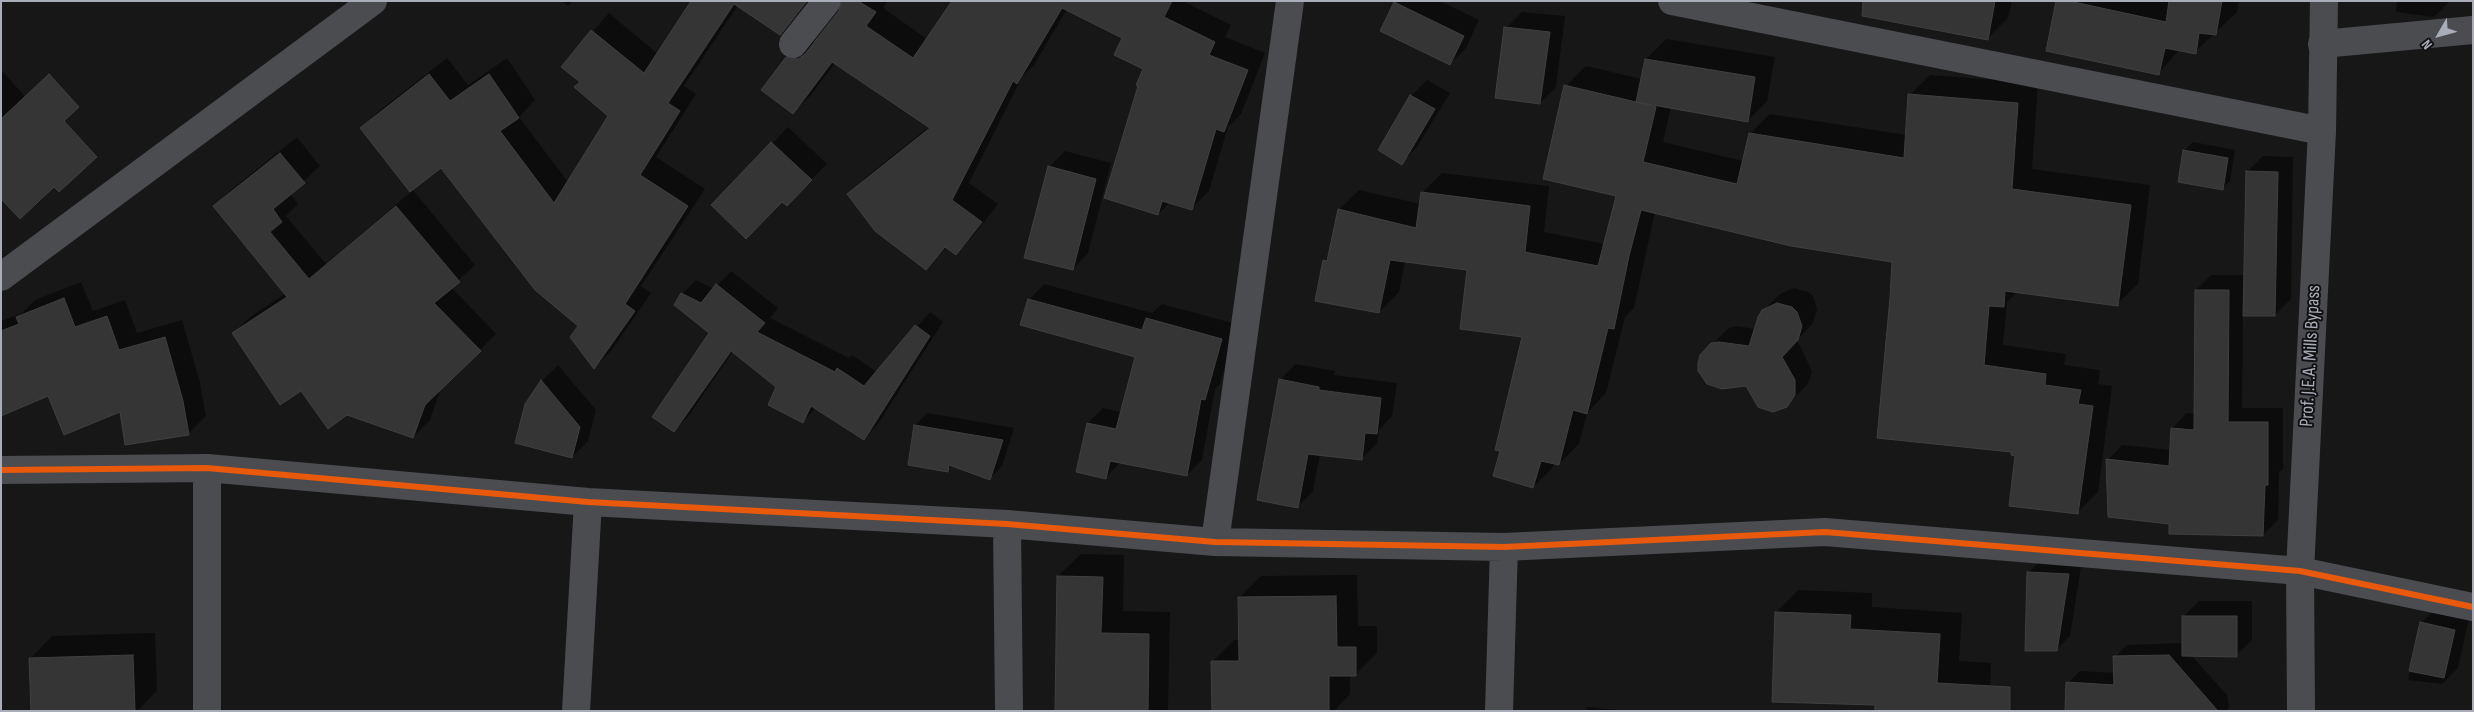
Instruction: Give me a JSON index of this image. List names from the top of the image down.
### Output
{
  "streets": {
    "street": ["Prof. J.E.A. Mills Bypass"]
  },
  "north": "bottom left"
}
